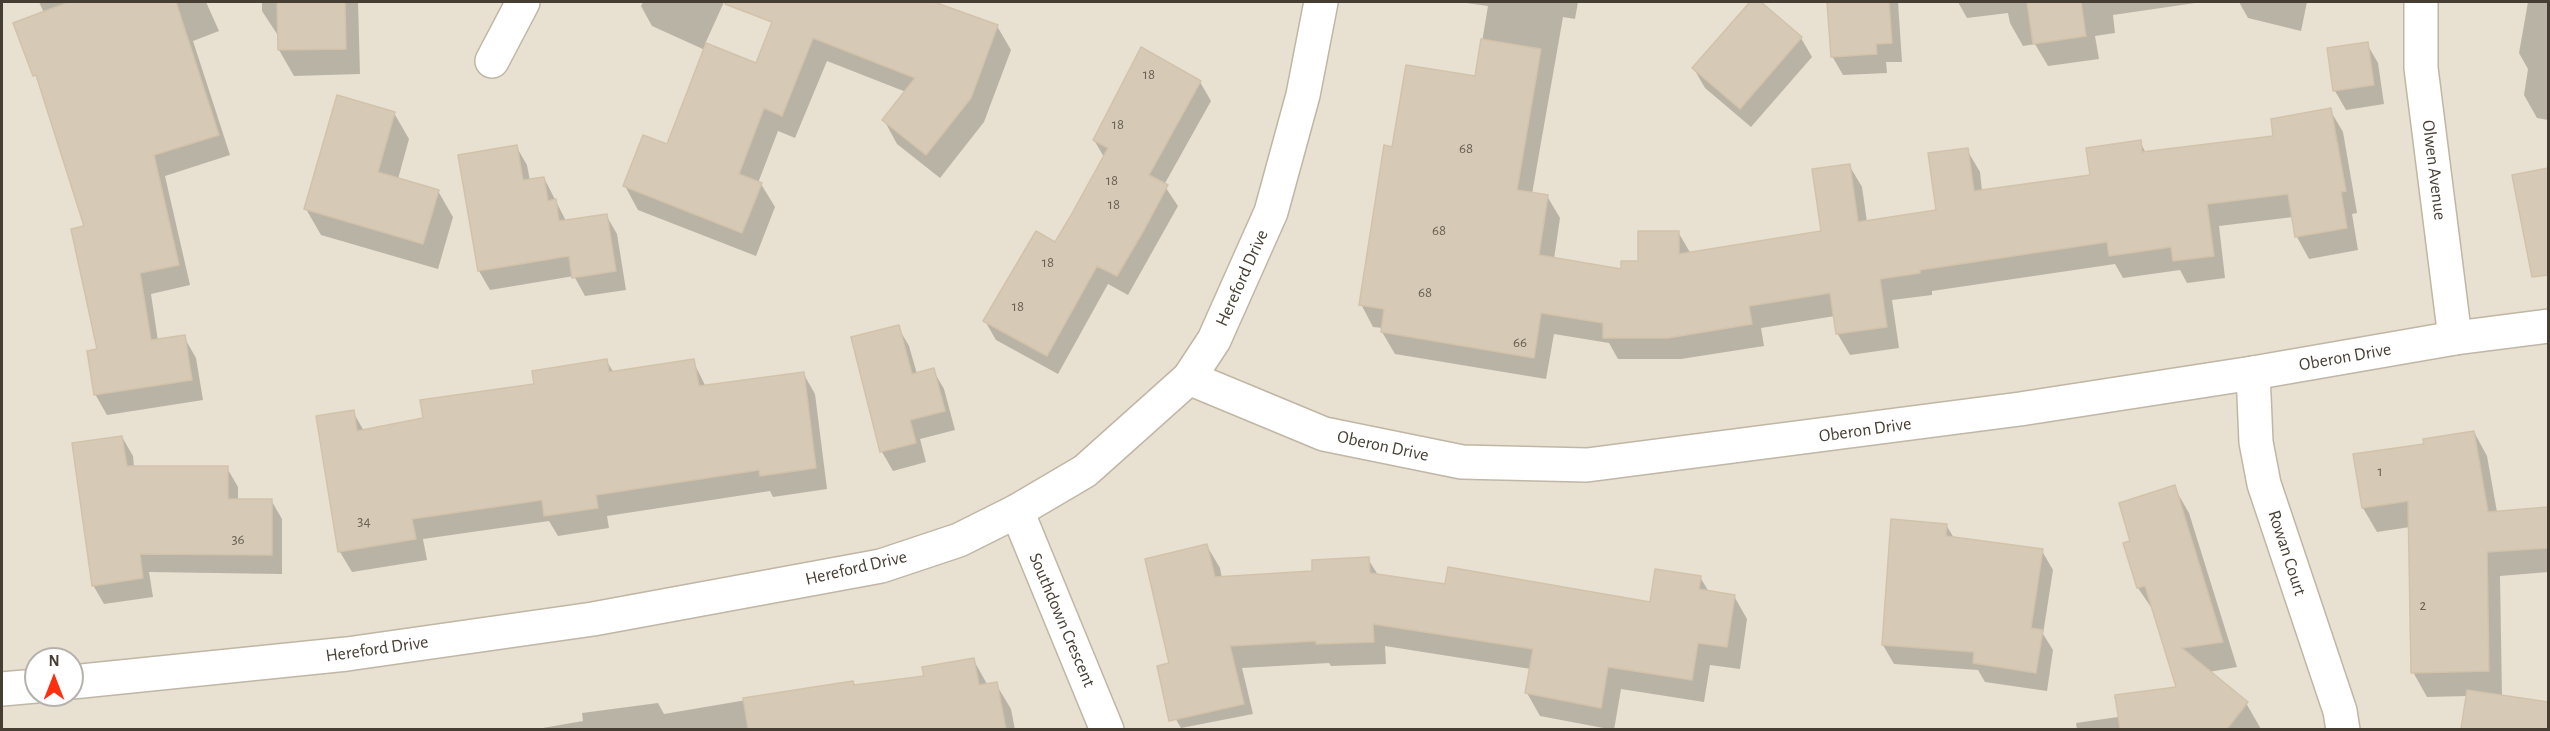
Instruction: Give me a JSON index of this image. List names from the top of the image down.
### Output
{
  "streets": {
    "street": [
      "Olwen Avenue",
      "Hereford Drive",
      "Oberon Drive",
      "Rowan Court",
      "Southdown Crescent"
    ]
  },
  "crossings": [
    ["Olwen Avenue", "Oberon Drive"],
    ["Hereford Drive", "Oberon Drive"],
    ["Hereford Drive", "Southdown Crescent"],
    ["Oberon Drive", "Rowan Court"]
  ],
  "house_numbers": [
    "18",
    "18",
    "68",
    "18",
    "18",
    "68",
    "18",
    "68",
    "18",
    "66",
    "1",
    "34",
    "36",
    "2"
  ],
  "north": "top"
}
